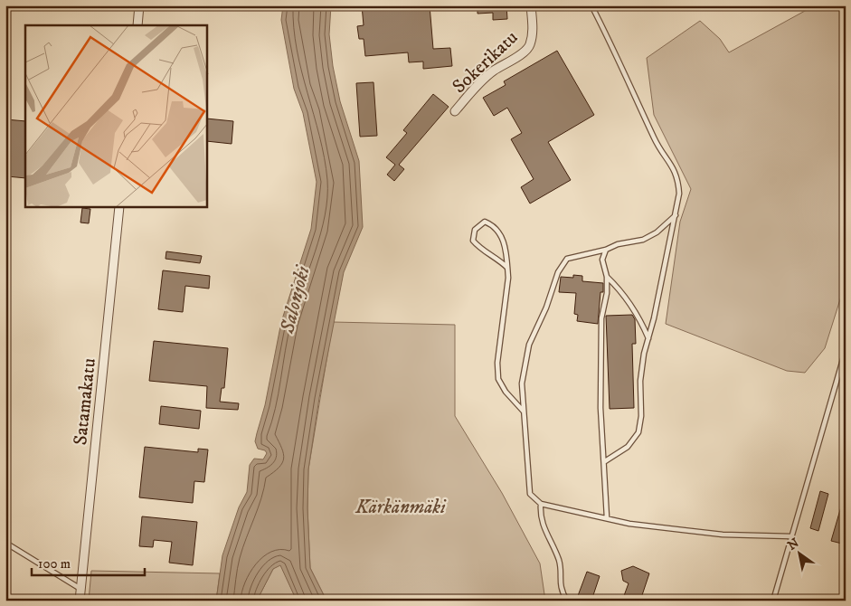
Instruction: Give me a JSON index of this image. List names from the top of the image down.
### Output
{
  "streets": {
    "street": ["Sokerikatu", "Satamakatu"]
  },
  "water": ["Salonjoki"],
  "parks": ["Kärkänmäki"],
  "scale_bar": "100 m",
  "north": "top left"
}
